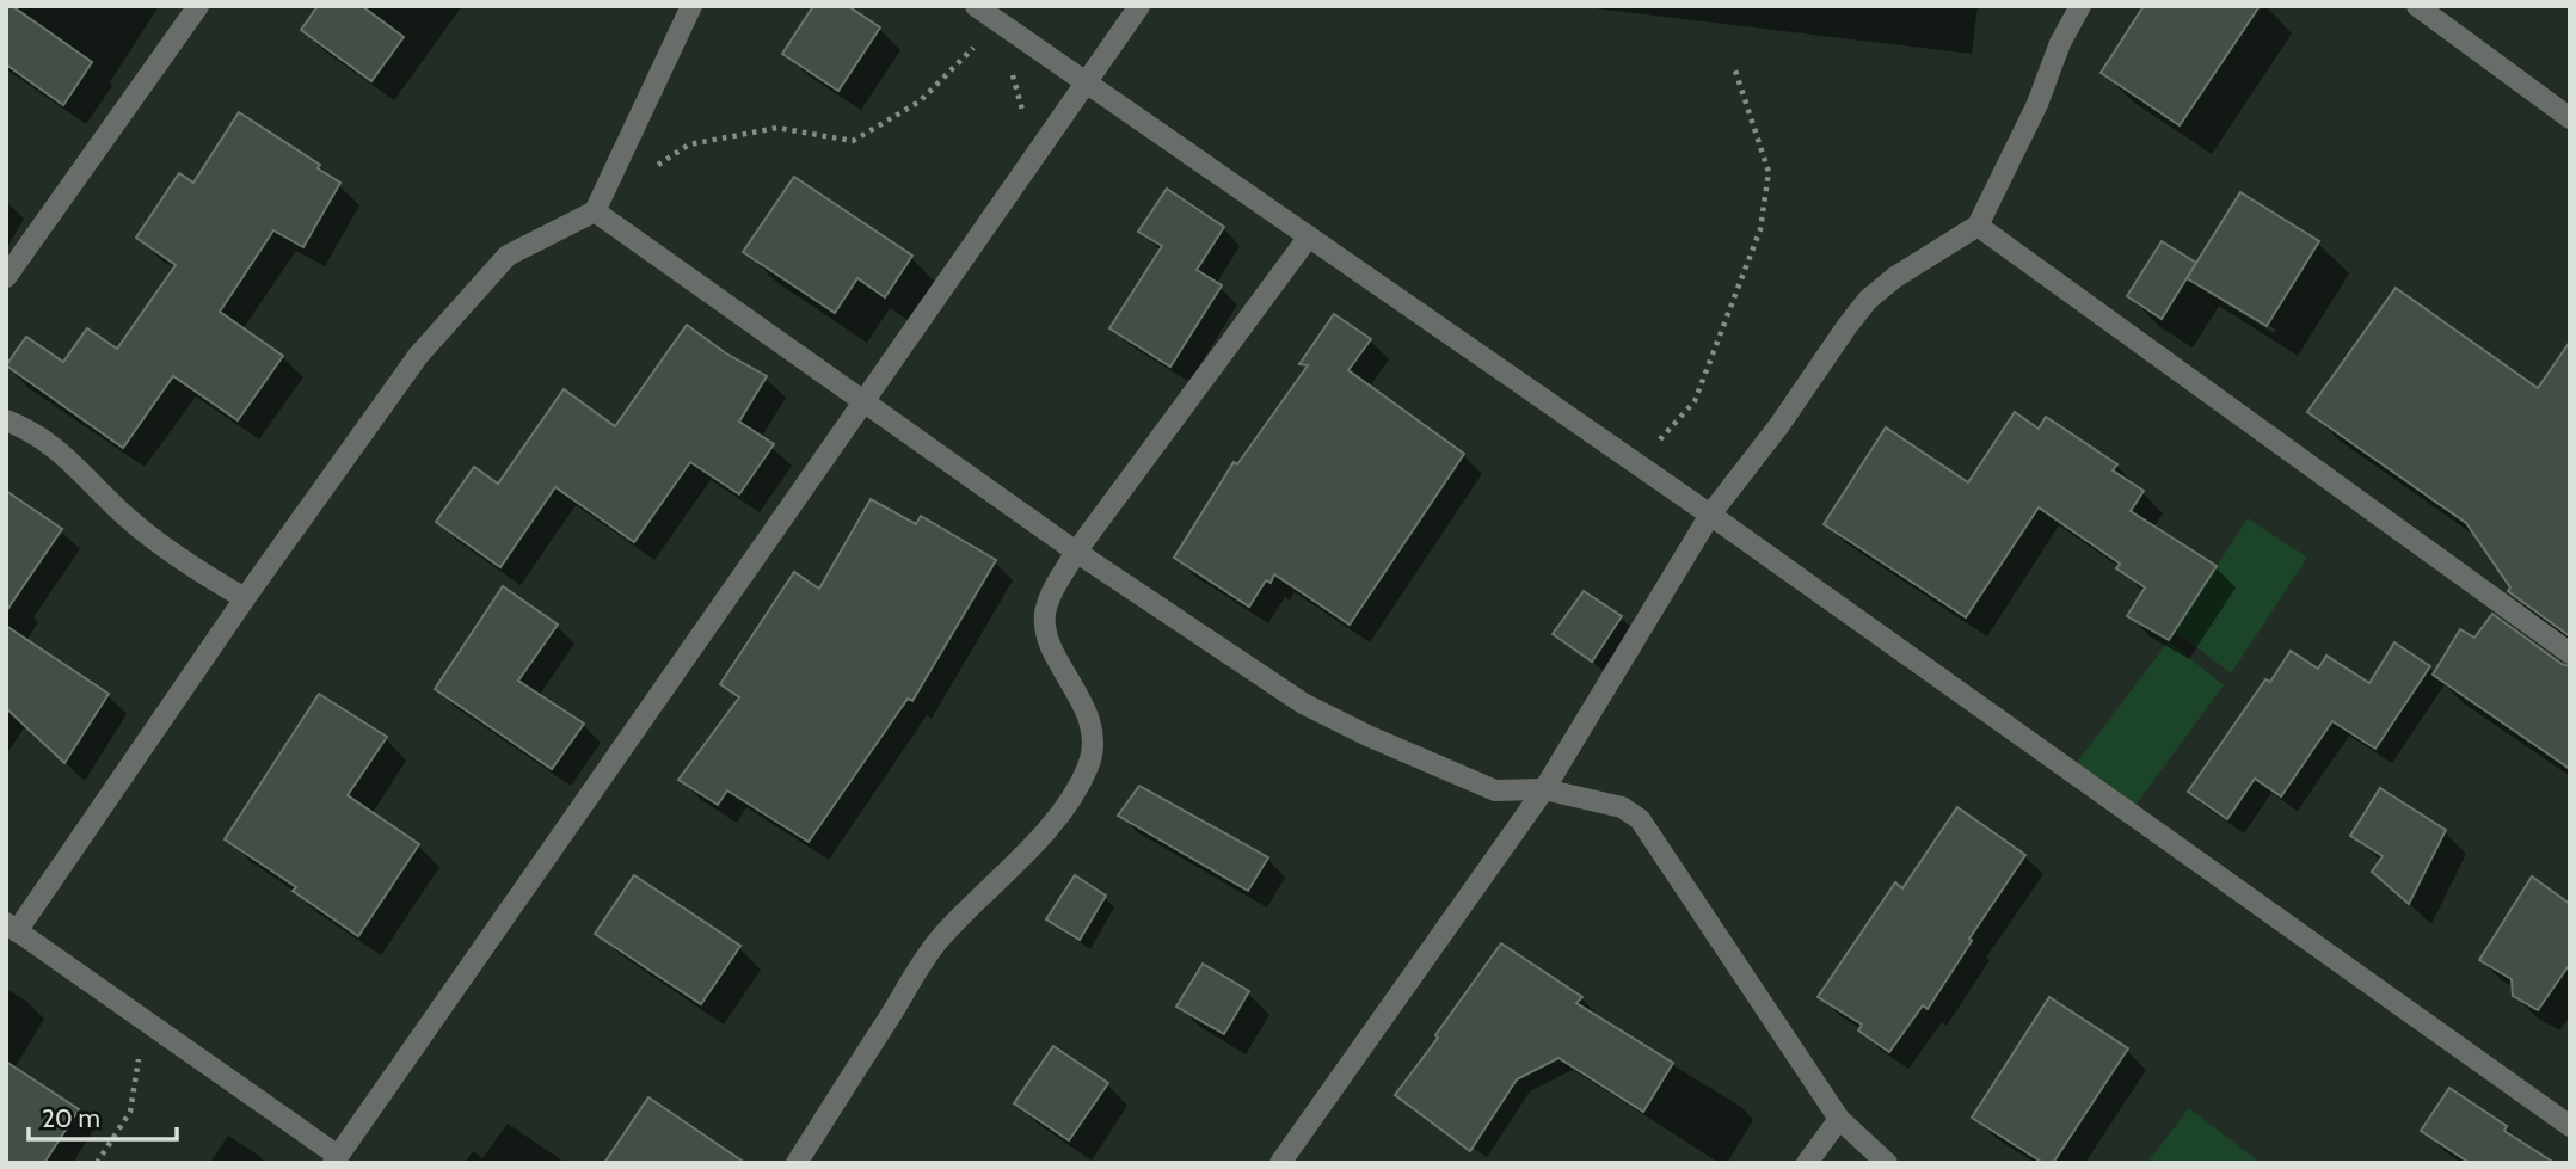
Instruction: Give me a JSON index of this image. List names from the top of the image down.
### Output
{
  "scale_bar": "20 m"
}
